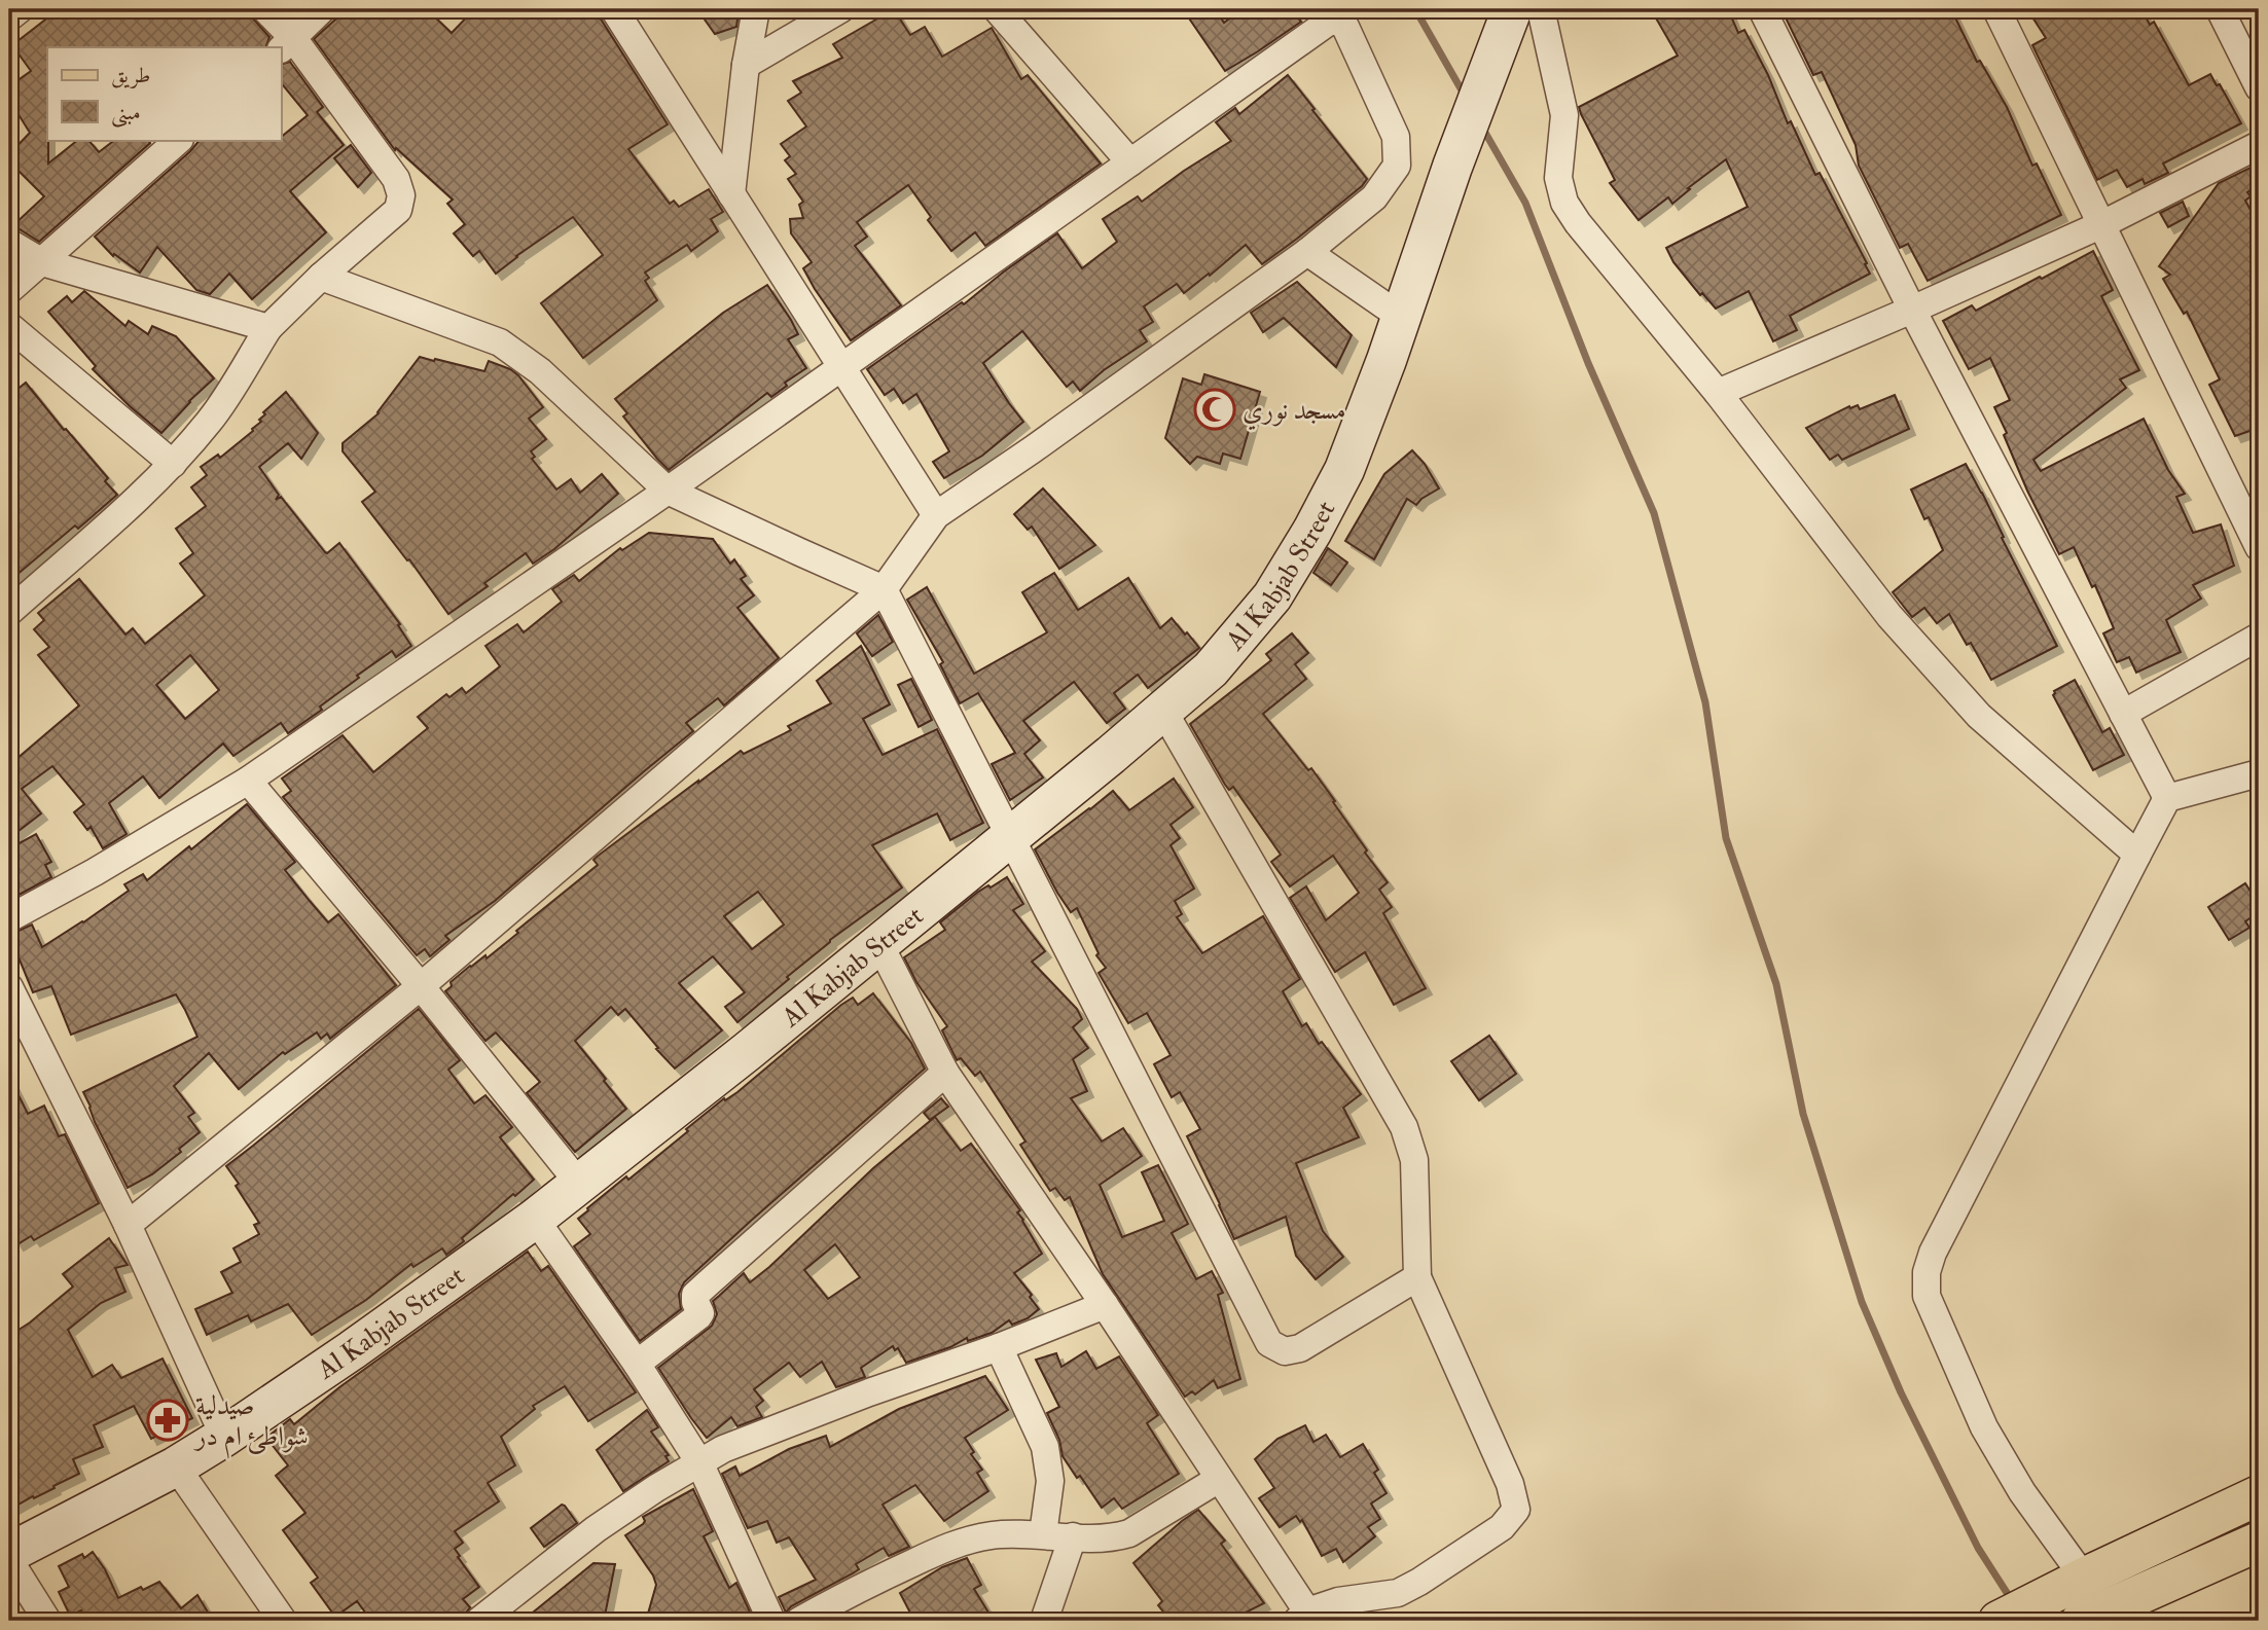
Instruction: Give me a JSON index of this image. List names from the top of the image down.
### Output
{
  "streets": {
    "main road": ["Al Kabjab Street"]
  },
  "places": {
    "mosque": ["مسجد نوري"],
    "pharmacy": ["صيدلية شواطئ ام در"]
  },
  "legend": ["طريق", "مبنى"]
}
